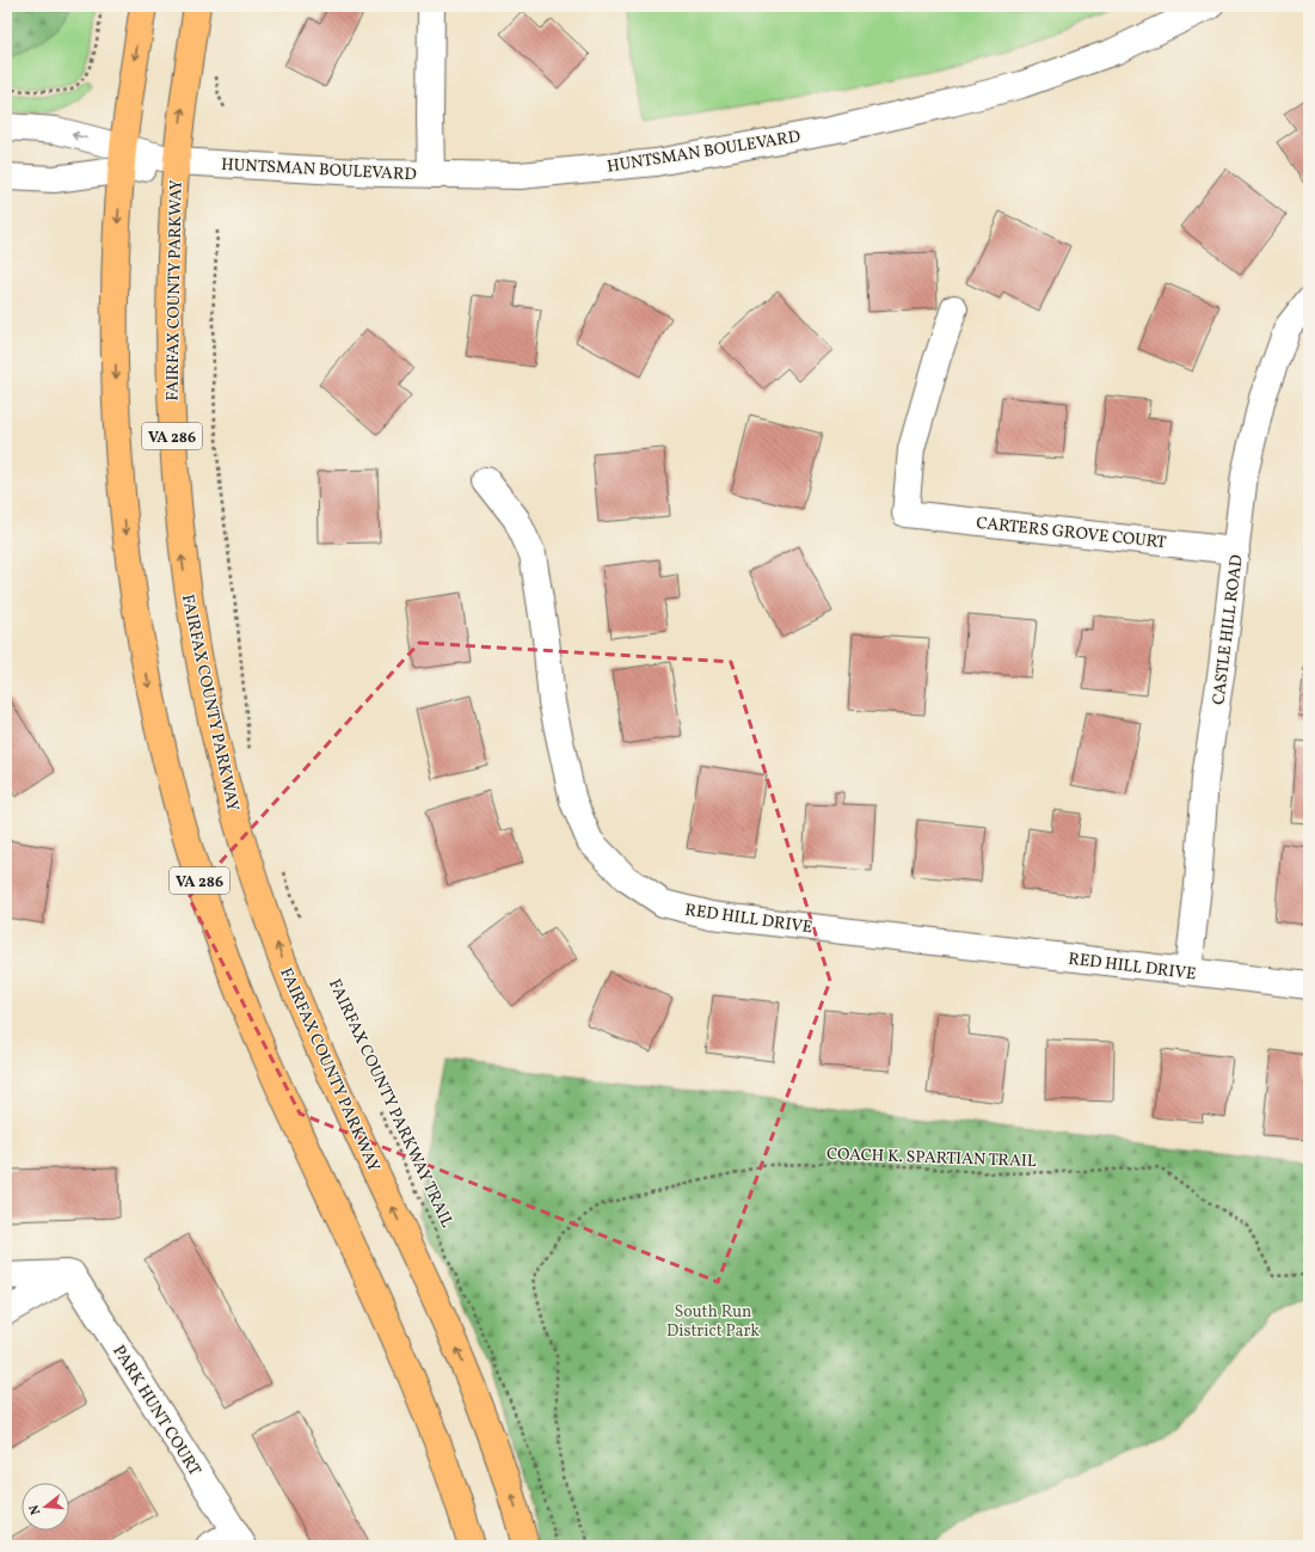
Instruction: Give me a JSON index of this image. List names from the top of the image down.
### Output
{
  "streets": {
    "highway": ["FAIRFAX COUNTY PARKWAY", "VA 286"],
    "street": [
      "HUNTSMAN BOULEVARD",
      "CARTERS GROVE COURT",
      "CASTLE HILL ROAD",
      "RED HILL DRIVE",
      "PARK HUNT COURT"
    ],
    "path": ["FAIRFAX COUNTY PARKWAY TRAIL", "COACH K. SPARTIAN TRAIL"]
  },
  "crossings": [
    ["HUNTSMAN BOULEVARD", "FAIRFAX COUNTY PARKWAY"],
    ["HUNTSMAN BOULEVARD", "VA 286"],
    ["CARTERS GROVE COURT", "CASTLE HILL ROAD"],
    ["CASTLE HILL ROAD", "RED HILL DRIVE"]
  ],
  "parks": ["South Run District Park"],
  "north": "left"
}
